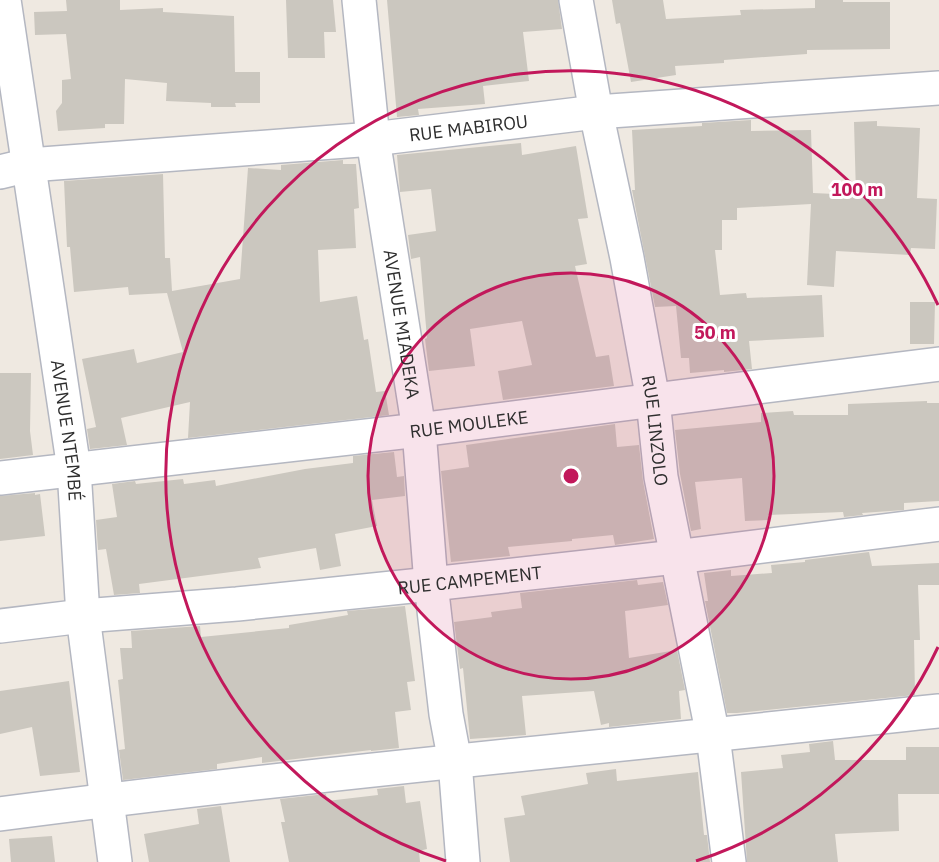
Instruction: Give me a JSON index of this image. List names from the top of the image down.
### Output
{
  "streets": {
    "street": [
      "RUE MABIROU",
      "AVENUE MIADEKA",
      "RUE MOULEKE",
      "AVENUE NTEMBÉ",
      "RUE LINZOLO",
      "RUE CAMPEMENT"
    ]
  },
  "crossings": [
    ["RUE MABIROU", "AVENUE MIADEKA"],
    ["RUE MABIROU", "AVENUE NTEMBÉ"],
    ["RUE MABIROU", "RUE LINZOLO"],
    ["AVENUE MIADEKA", "RUE MOULEKE"],
    ["AVENUE MIADEKA", "RUE CAMPEMENT"],
    ["RUE MOULEKE", "AVENUE NTEMBÉ"],
    ["RUE MOULEKE", "RUE LINZOLO"],
    ["AVENUE NTEMBÉ", "RUE CAMPEMENT"],
    ["RUE LINZOLO", "RUE CAMPEMENT"]
  ],
  "rings": ["100 m", "50 m"]
}
